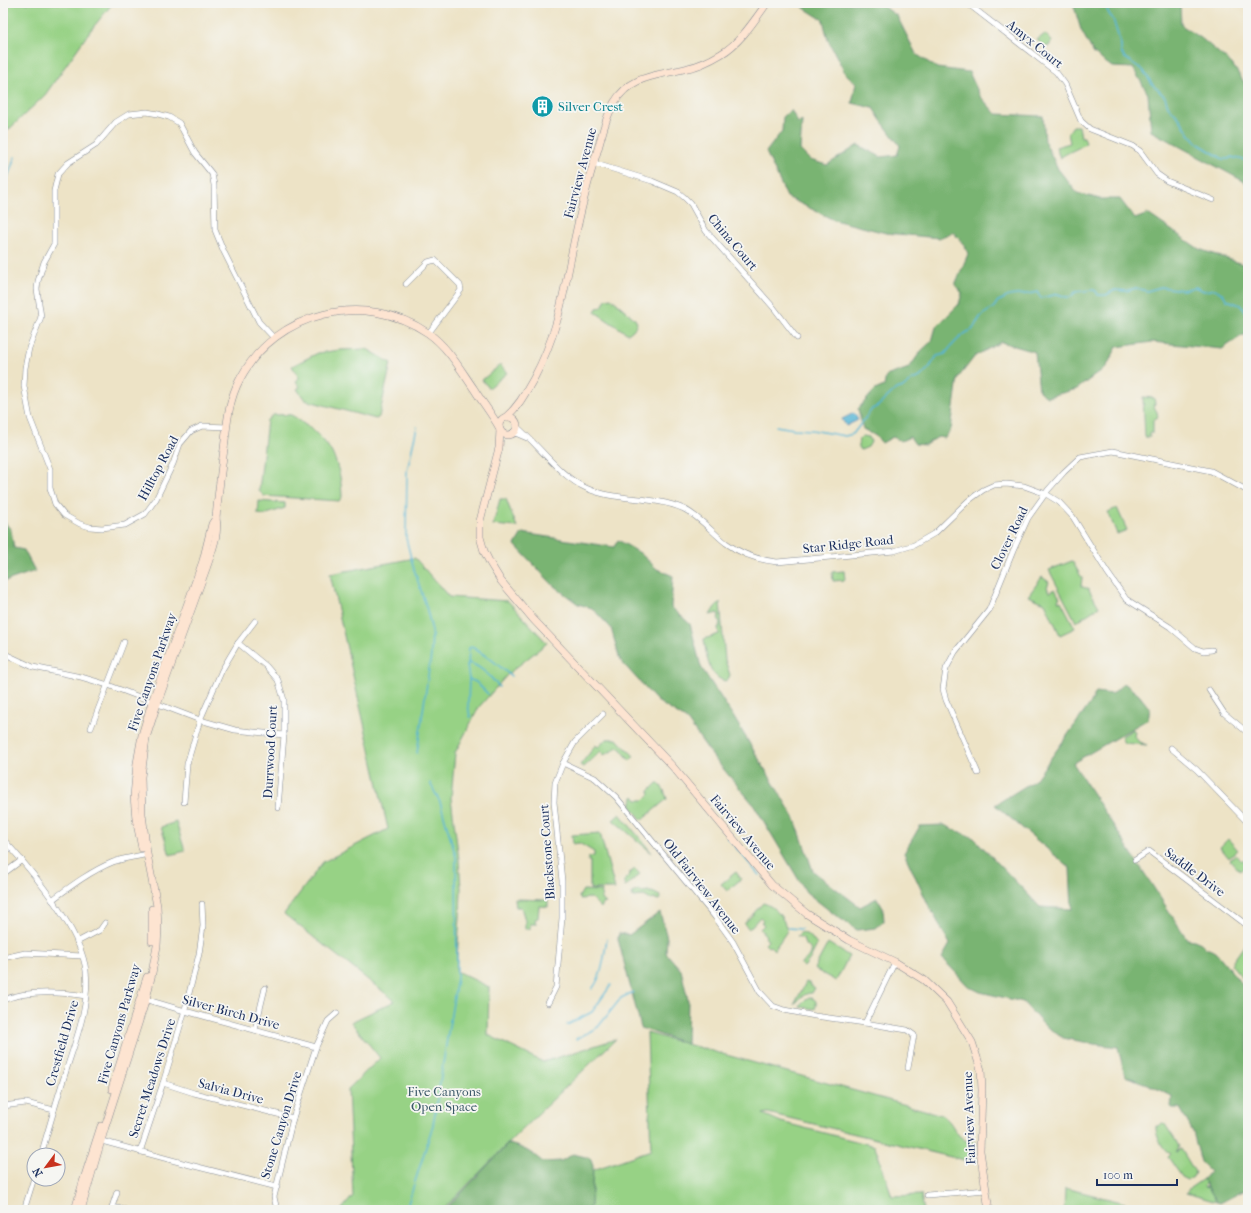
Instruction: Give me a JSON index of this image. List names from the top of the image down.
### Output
{
  "streets": {
    "main road": ["Fairview Avenue", "Five Canyons Parkway"],
    "street": [
      "Amyx Court",
      "China Court",
      "Hilltop Road",
      "Clover Road",
      "Star Ridge Road",
      "Durrwood Court",
      "Blackstone Court",
      "Saddle Drive",
      "Old Fairview Avenue",
      "Silver Birch Drive",
      "Crestfield Drive",
      "Secret Meadows Drive",
      "Salvia Drive",
      "Stone Canyon Drive"
    ]
  },
  "crossings": [
    ["Fairview Avenue", "China Court"],
    ["Fairview Avenue", "Star Ridge Road"],
    ["Fairview Avenue", "Five Canyons Parkway"],
    ["Hilltop Road", "Five Canyons Parkway"],
    ["Clover Road", "Star Ridge Road"],
    ["Star Ridge Road", "Five Canyons Parkway"],
    ["Five Canyons Parkway", "Silver Birch Drive"],
    ["Five Canyons Parkway", "Stone Canyon Drive"],
    ["Blackstone Court", "Old Fairview Avenue"],
    ["Silver Birch Drive", "Secret Meadows Drive"],
    ["Silver Birch Drive", "Stone Canyon Drive"],
    ["Secret Meadows Drive", "Salvia Drive"],
    ["Secret Meadows Drive", "Stone Canyon Drive"],
    ["Salvia Drive", "Stone Canyon Drive"]
  ],
  "parks": ["Five Canyons Open Space"],
  "places": {
    "building": ["Silver Crest"]
  },
  "scale_bar": "100 m",
  "north": "bottom left"
}
